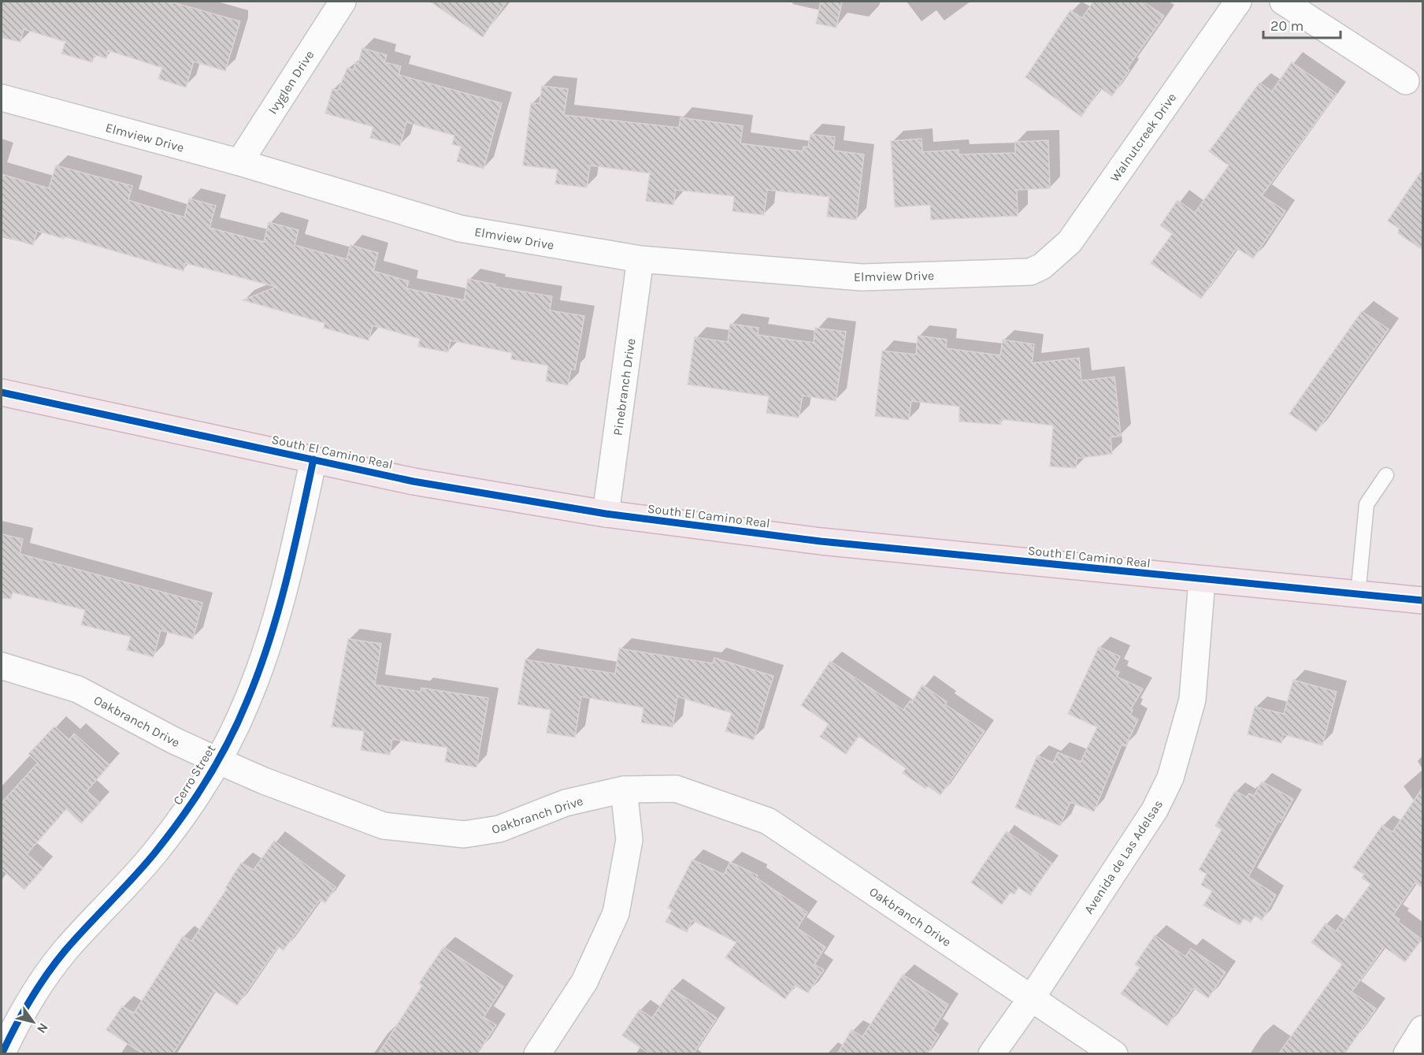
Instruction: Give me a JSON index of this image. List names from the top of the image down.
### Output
{
  "streets": {
    "main road": ["South El Camino Real"],
    "street": [
      "Ivyglen Drive",
      "Elmview Drive",
      "Walnutcreek Drive",
      "Pinebranch Drive",
      "Oakbranch Drive",
      "Cerro Street",
      "Avenida de Las Adelsas"
    ]
  },
  "crossings": [
    ["Ivyglen Drive", "Elmview Drive"],
    ["Elmview Drive", "Walnutcreek Drive"],
    ["Elmview Drive", "Pinebranch Drive"],
    ["Pinebranch Drive", "South El Camino Real"],
    ["South El Camino Real", "Cerro Street"],
    ["South El Camino Real", "Avenida de Las Adelsas"],
    ["Oakbranch Drive", "Cerro Street"],
    ["Oakbranch Drive", "Avenida de Las Adelsas"]
  ],
  "scale_bar": "20 m",
  "north": "bottom right"
}
